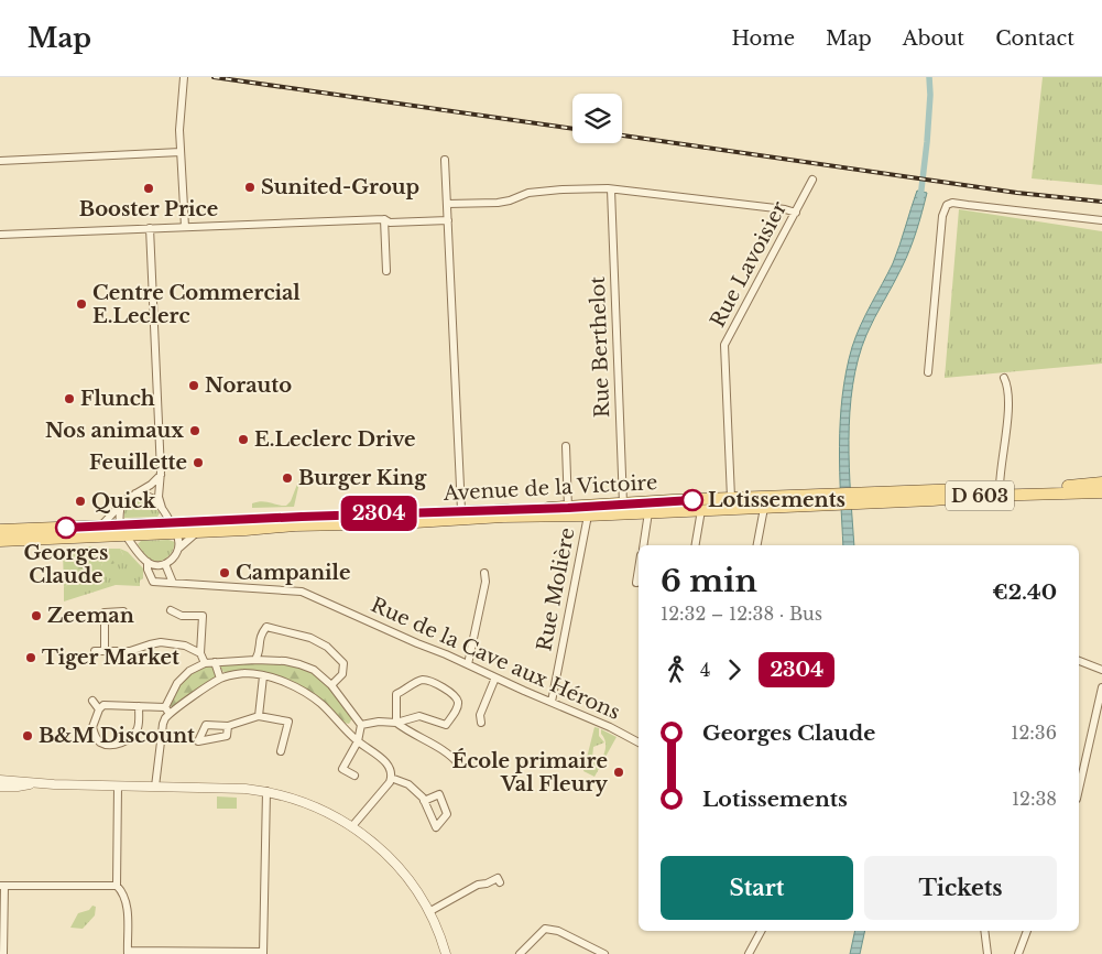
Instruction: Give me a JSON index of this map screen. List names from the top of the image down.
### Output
{
  "streets": {
    "main road": ["Avenue de la Victoire", "D 603"],
    "street": [
      "Rue Lavoisier",
      "Rue Berthelot",
      "Rue Molière",
      "Rue de la Cave aux Hérons"
    ]
  },
  "crossings": [
    ["Rue Lavoisier", "Avenue de la Victoire"],
    ["Rue Berthelot", "Avenue de la Victoire"],
    ["Avenue de la Victoire", "Rue Molière"],
    ["Rue Molière", "Rue de la Cave aux Hérons"]
  ],
  "places": [
    "Sunited-Group",
    "Booster Price",
    "Centre Commercial E.Leclerc",
    "Norauto",
    "Flunch",
    "Nos animaux",
    "E.Leclerc Drive",
    "Feuillette",
    "Burger King",
    "Lotissements",
    "Quick",
    "Georges Claude",
    "Campanile",
    "Zeeman",
    "Tiger Market",
    "B&M Discount",
    "École primaire Val Fleury"
  ],
  "lines": ["bus line 2304"],
  "page": {
    "header": "Map",
    "nav": [
      "Home",
      "Map",
      "About",
      "Contact"
    ],
    "on_map": "2304",
    "heading": ["6 min", "12:32 – 12:38 · Bus", "€2.40"],
    "legs": ["4", "2304"],
    "list": [
      {
        "name": "Georges Claude",
        "value": "12:36"
      },
      {
        "name": "Lotissements",
        "value": "12:38"
      }
    ],
    "buttons": ["Start", "Tickets"]
  }
}
